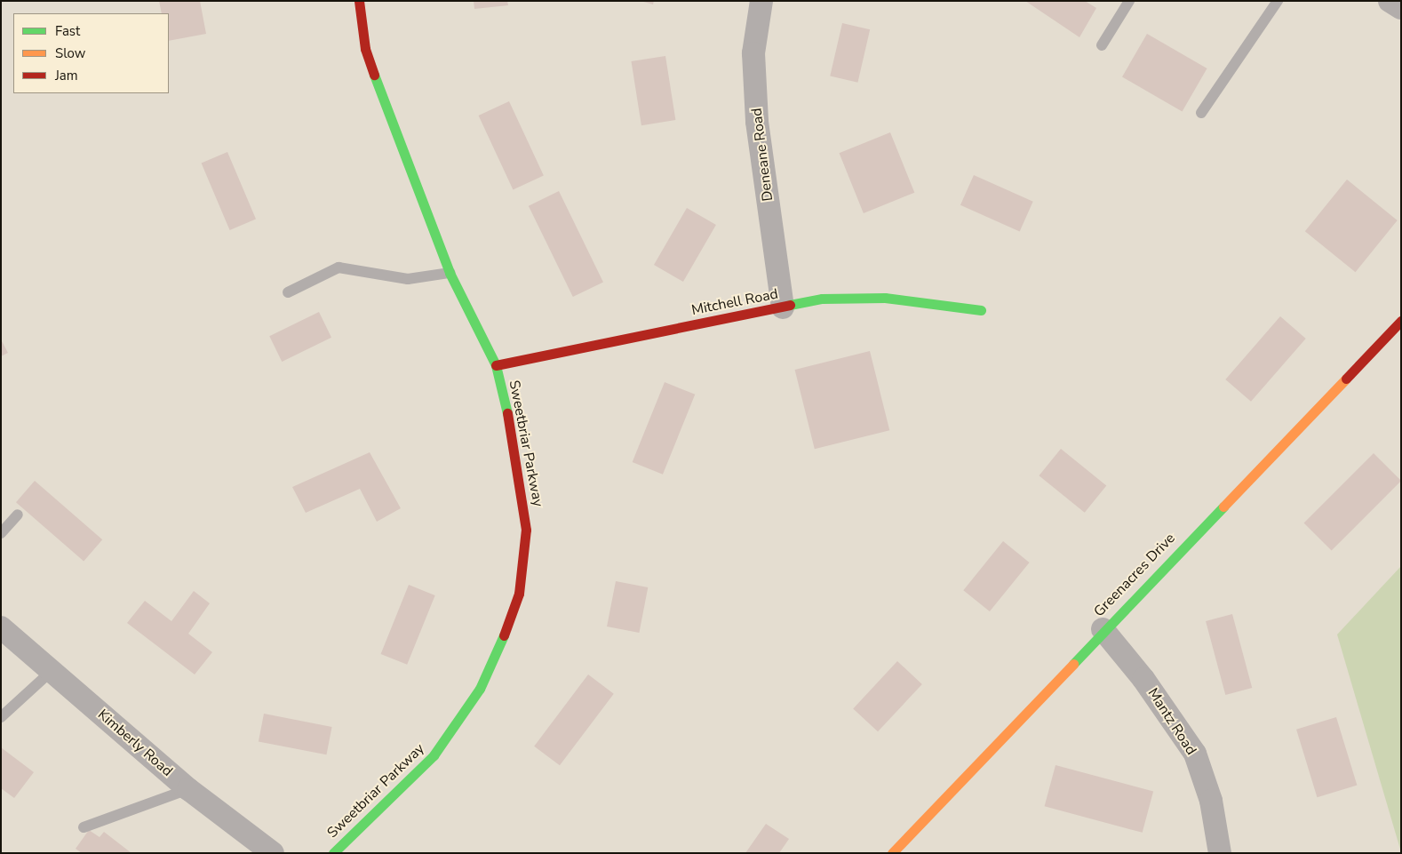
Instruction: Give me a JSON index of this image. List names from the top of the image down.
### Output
{
  "streets": {
    "street": [
      "Deneane Road",
      "Mitchell Road",
      "Sweetbriar Parkway",
      "Greenacres Drive",
      "Mantz Road",
      "Kimberly Road"
    ]
  },
  "crossings": [
    ["Deneane Road", "Mitchell Road"],
    ["Mitchell Road", "Sweetbriar Parkway"],
    ["Greenacres Drive", "Mantz Road"]
  ],
  "legend": ["Fast", "Slow", "Jam"]
}
